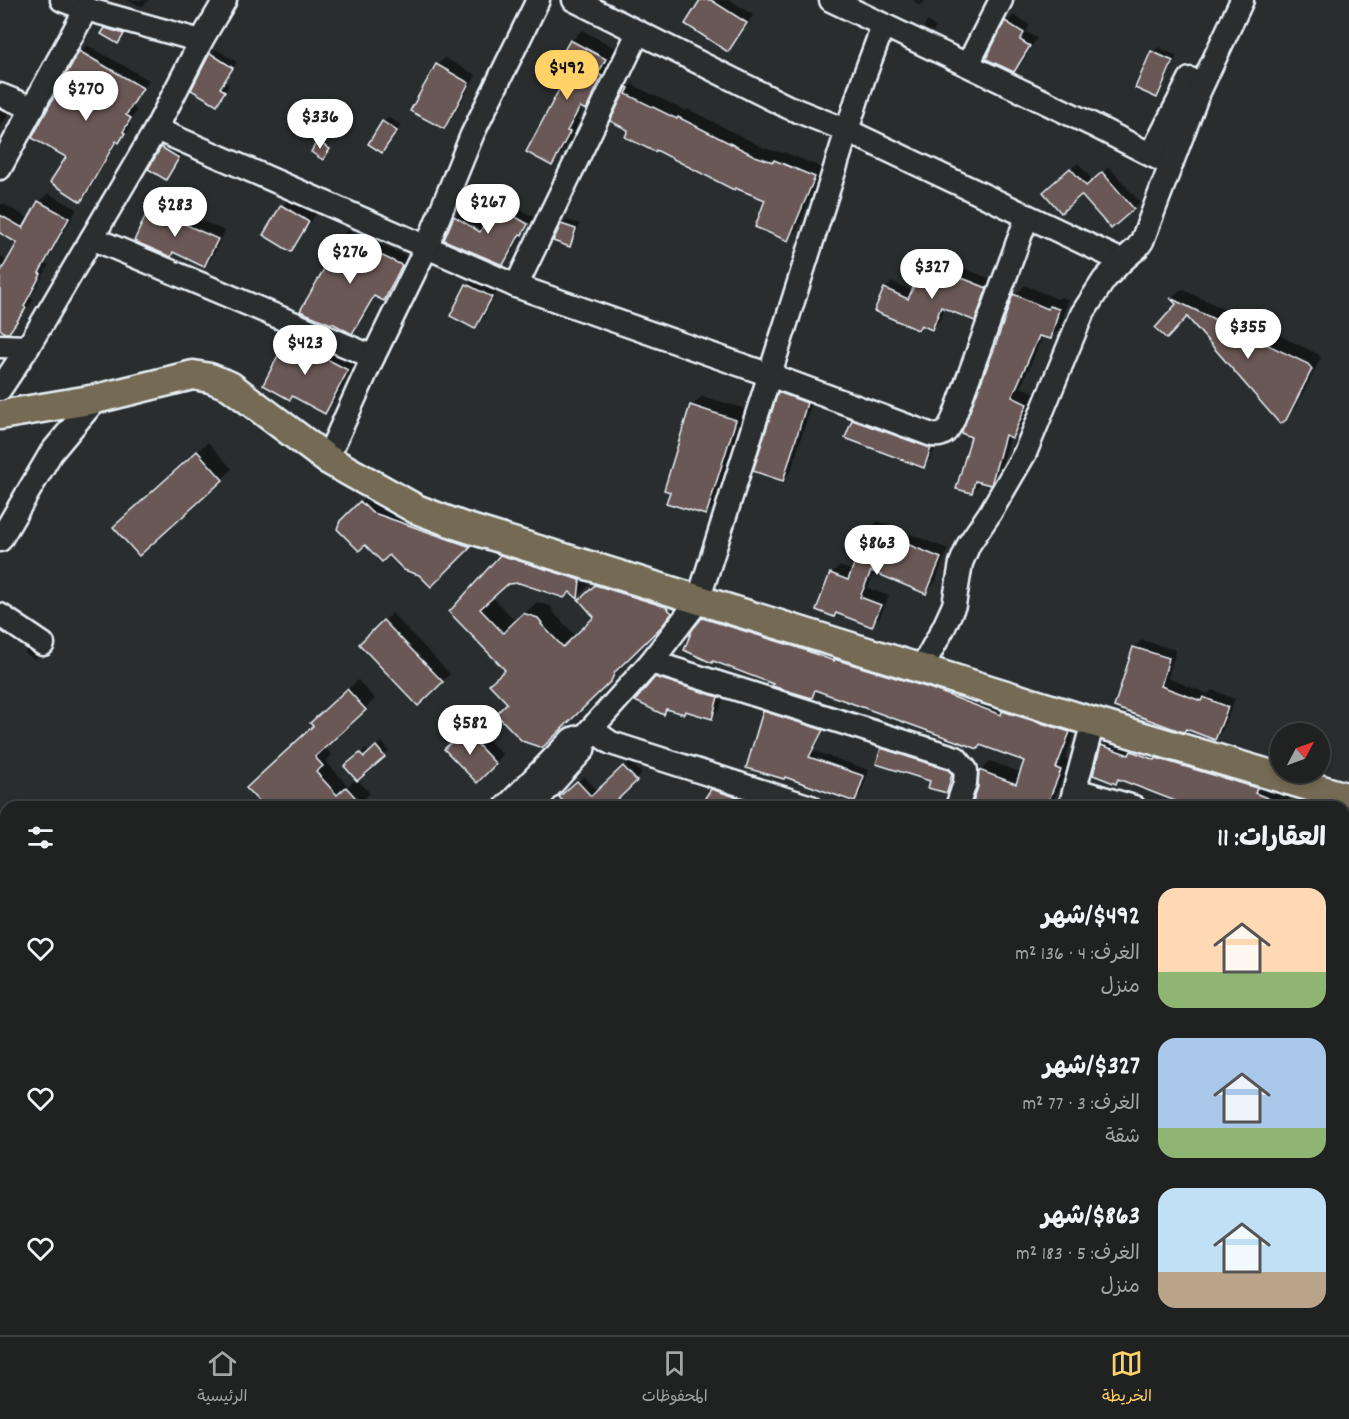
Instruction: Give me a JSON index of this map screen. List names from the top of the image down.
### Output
{
  "north": "top right",
  "page": {
    "price": [
      "$492",
      "$270",
      "$336",
      "$267",
      "$283",
      "$276",
      "$327",
      "$355",
      "$423",
      "$863",
      "$582"
    ],
    "heading": "العقارات: 11",
    "list": [
      {
        "name": "$492/شهر",
        "note": "الغرف: 4 · 136 m² · منزل"
      },
      {
        "name": "$327/شهر",
        "note": "الغرف: 3 · 77 m² · شقة"
      },
      {
        "name": "$863/شهر",
        "note": "الغرف: 5 · 183 m² · منزل"
      }
    ],
    "tabs": ["الخريطة", "المحفوظات", "الرئيسية"]
  }
}
